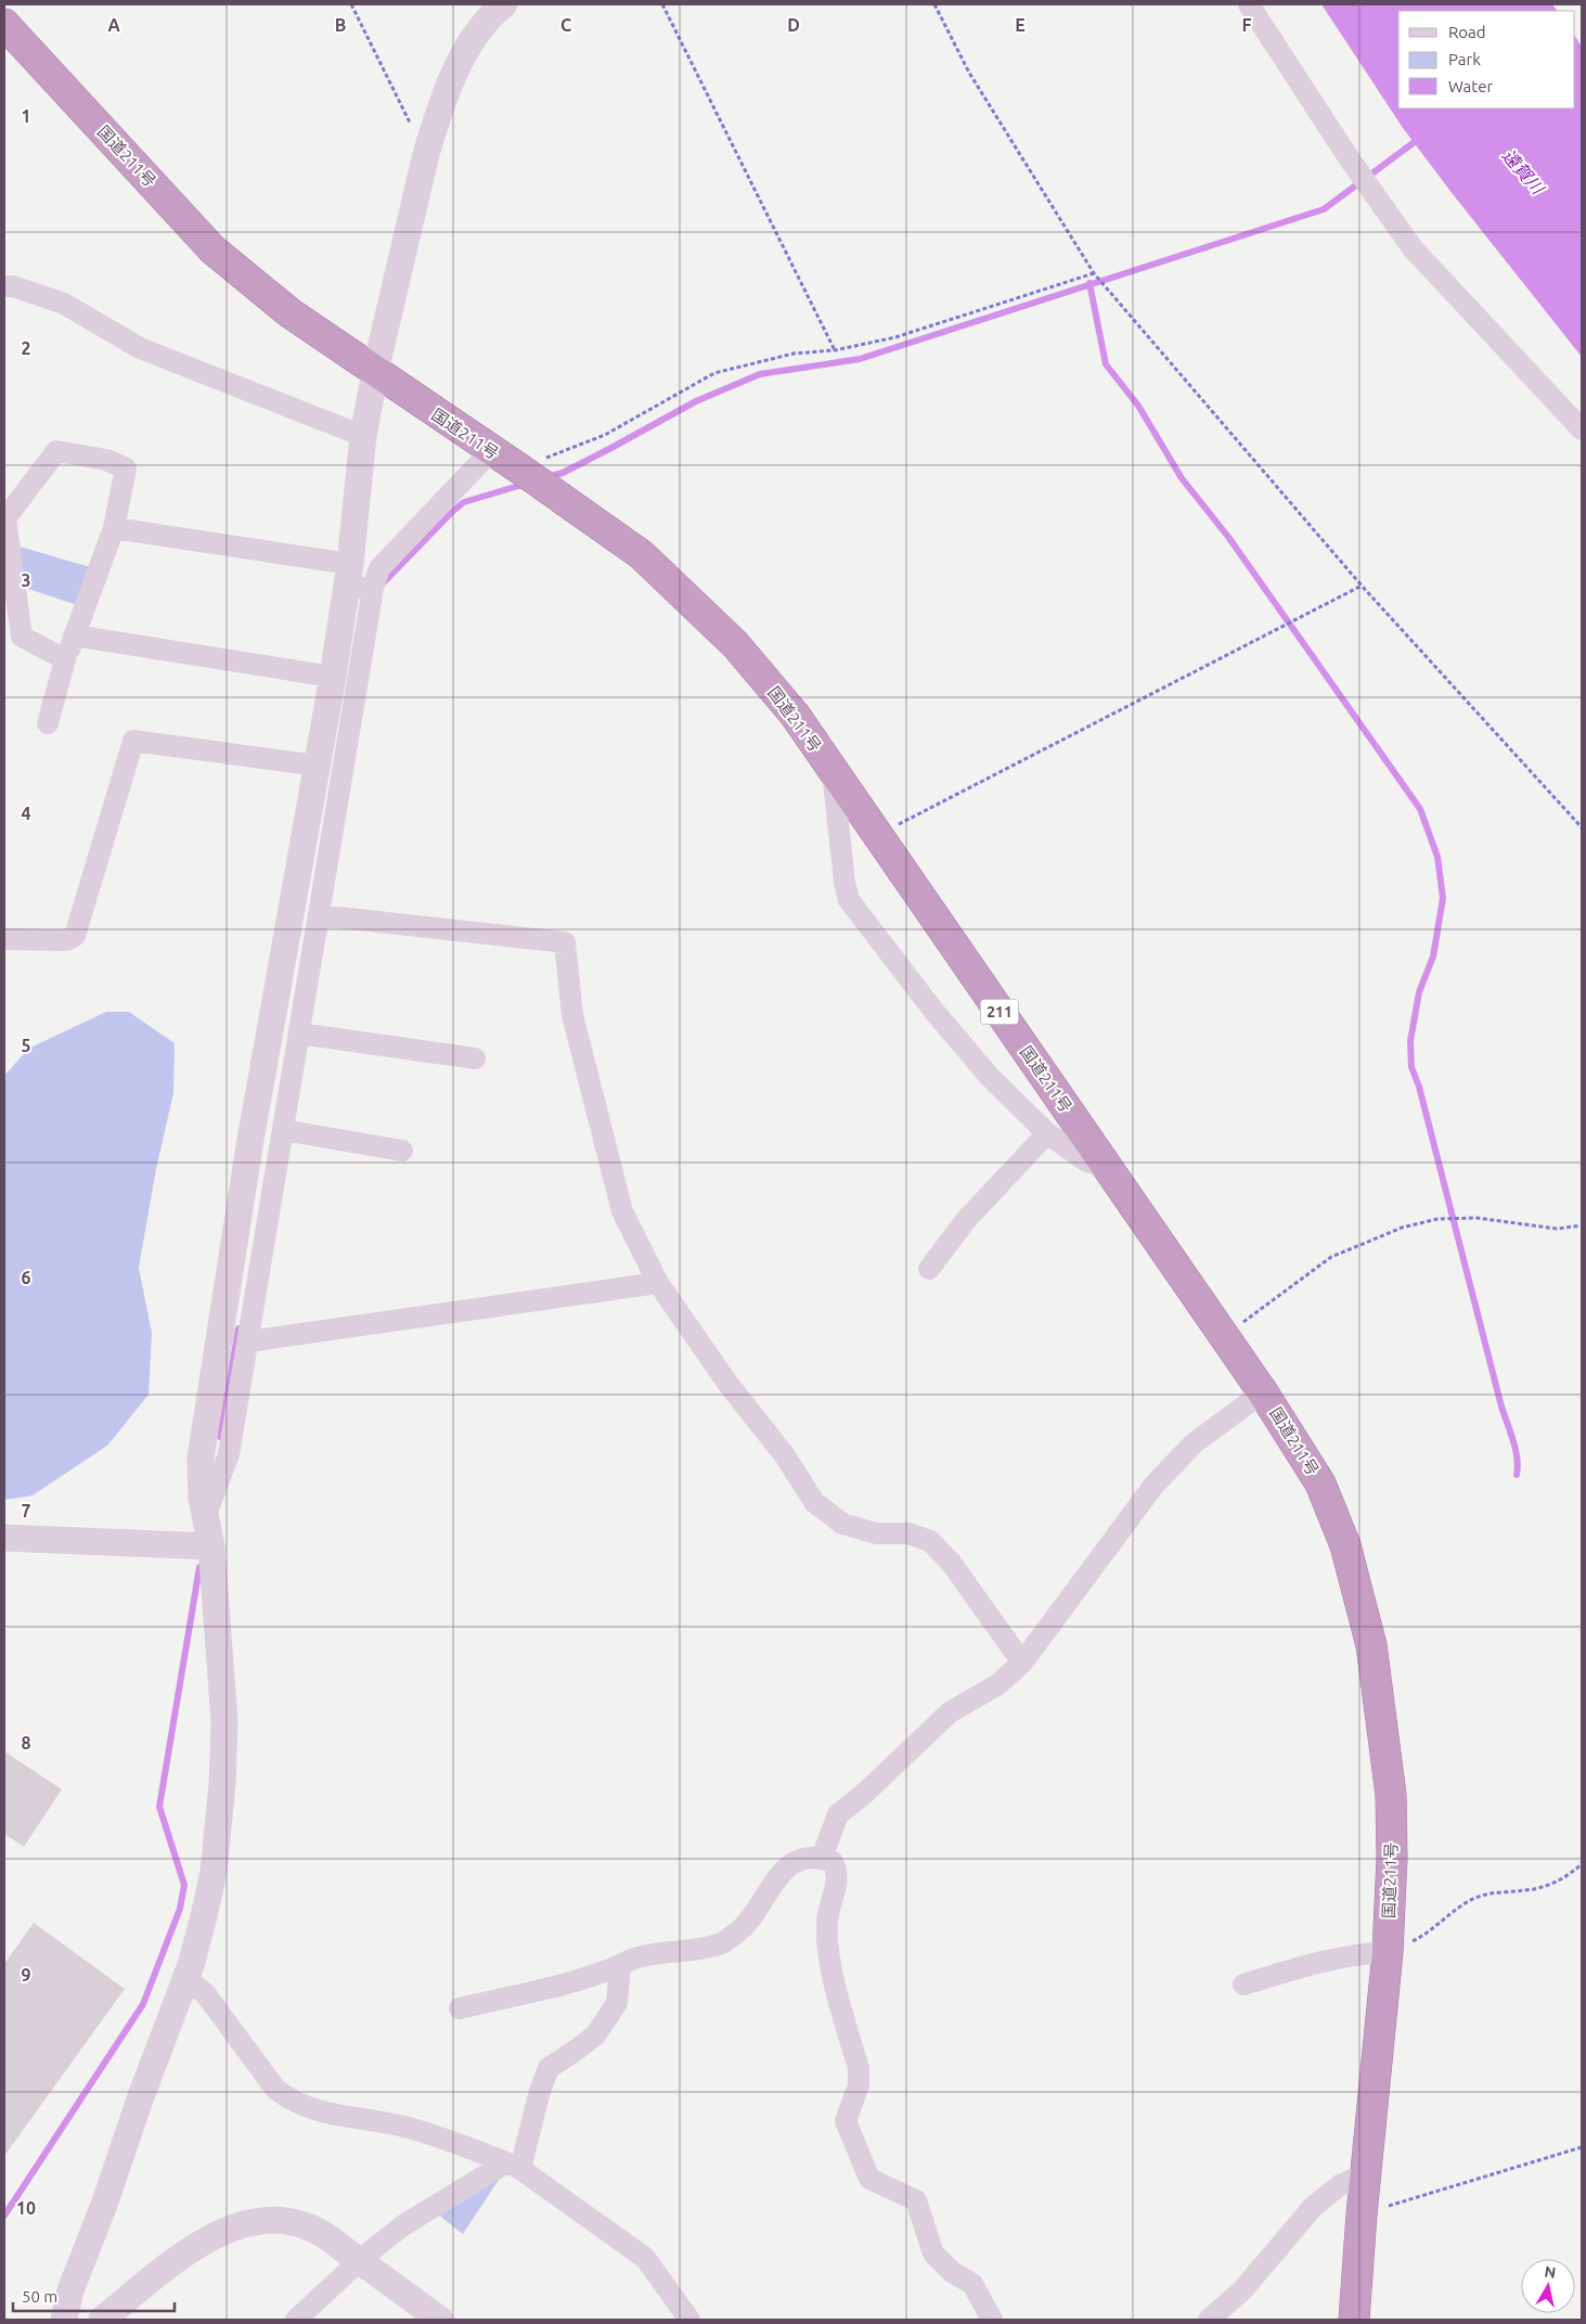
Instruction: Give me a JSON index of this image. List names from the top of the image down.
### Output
{
  "streets": {
    "highway": ["国道211号", "211"]
  },
  "water": ["遠賀川"],
  "legend": ["Road", "Park", "Water"],
  "scale_bar": "50 m",
  "north": "top",
  "grid": {
    "columns": [
      "A",
      "B",
      "C",
      "D",
      "E",
      "F"
    ],
    "rows": [
      "1",
      "2",
      "3",
      "4",
      "5",
      "6",
      "7",
      "8",
      "9",
      "10"
    ]
  }
}
